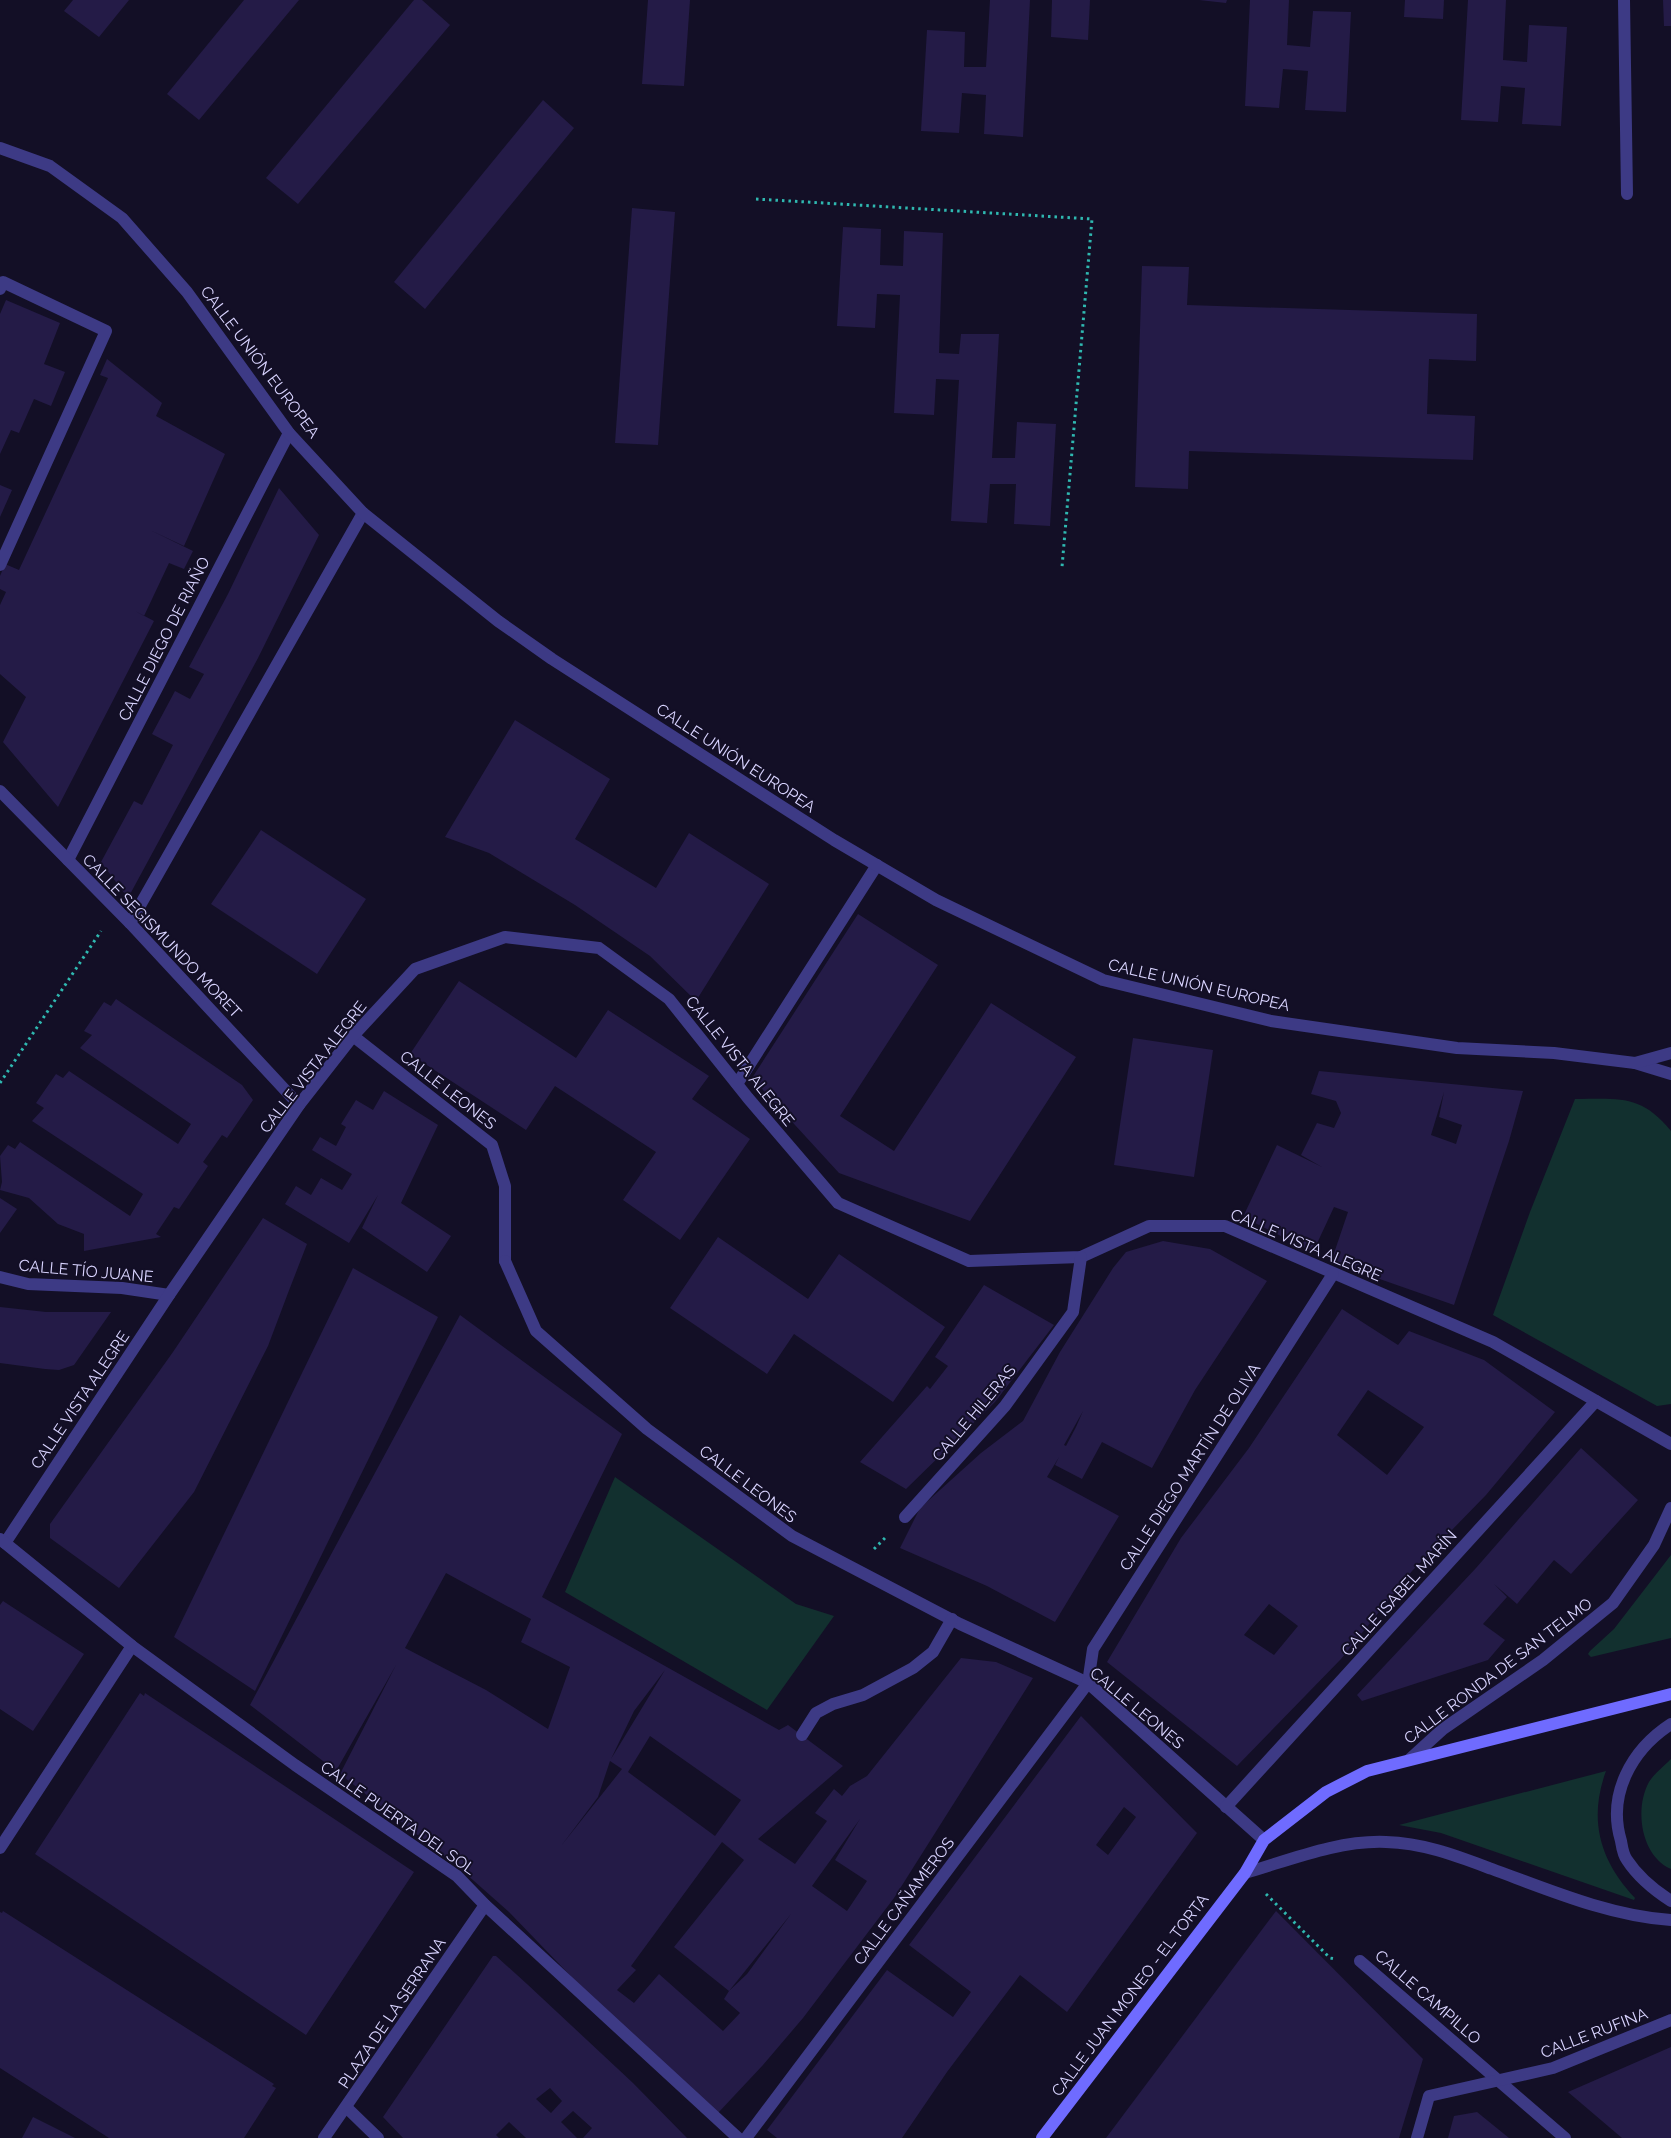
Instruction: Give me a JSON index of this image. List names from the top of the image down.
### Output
{
  "streets": {
    "main road": ["CALLE RONDA DE SAN TELMO", "CALLE JUAN MONEO - EL TORTA"],
    "street": [
      "CALLE UNIÓN EUROPEA",
      "CALLE DIEGO DE RIAÑO",
      "CALLE SEGISMUNDO MORET",
      "CALLE VISTA ALEGRE",
      "CALLE LEONES",
      "CALLE TÍO JUANE",
      "CALLE HILERAS",
      "CALLE DIEGO MARTÍN DE OLIVA",
      "CALLE ISABEL MARÍN",
      "CALLE PUERTA DEL SOL",
      "CALLE CAÑAMEROS",
      "CALLE CAMPILLO",
      "PLAZA DE LA SERRANA",
      "CALLE RUFINA"
    ]
  },
  "crossings": [
    ["CALLE UNIÓN EUROPEA", "CALLE DIEGO DE RIAÑO"],
    ["CALLE DIEGO DE RIAÑO", "CALLE SEGISMUNDO MORET"],
    ["CALLE SEGISMUNDO MORET", "CALLE VISTA ALEGRE"],
    ["CALLE VISTA ALEGRE", "CALLE LEONES"],
    ["CALLE VISTA ALEGRE", "CALLE TÍO JUANE"],
    ["CALLE VISTA ALEGRE", "CALLE HILERAS"],
    ["CALLE VISTA ALEGRE", "CALLE DIEGO MARTÍN DE OLIVA"],
    ["CALLE VISTA ALEGRE", "CALLE ISABEL MARÍN"],
    ["CALLE VISTA ALEGRE", "CALLE PUERTA DEL SOL"],
    ["CALLE LEONES", "CALLE DIEGO MARTÍN DE OLIVA"],
    ["CALLE LEONES", "CALLE ISABEL MARÍN"],
    ["CALLE LEONES", "CALLE RONDA DE SAN TELMO"],
    ["CALLE LEONES", "CALLE CAÑAMEROS"],
    ["CALLE DIEGO MARTÍN DE OLIVA", "CALLE CAÑAMEROS"],
    ["CALLE RONDA DE SAN TELMO", "CALLE JUAN MONEO - EL TORTA"],
    ["CALLE RONDA DE SAN TELMO", "CALLE CAMPILLO"],
    ["CALLE PUERTA DEL SOL", "PLAZA DE LA SERRANA"],
    ["CALLE JUAN MONEO - EL TORTA", "CALLE CAMPILLO"],
    ["CALLE CAMPILLO", "CALLE RUFINA"]
  ]
}
